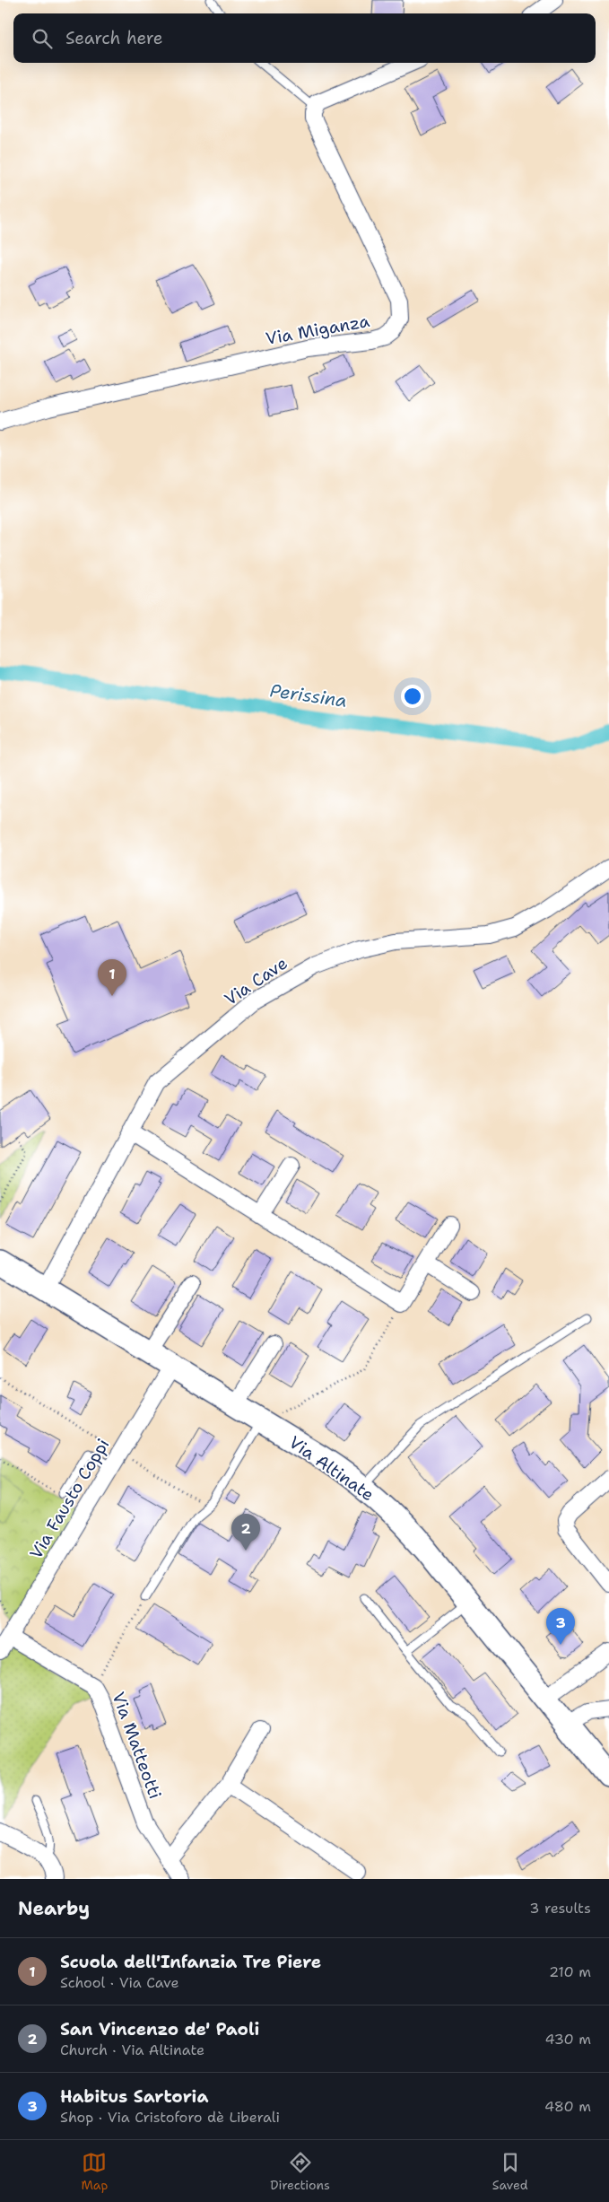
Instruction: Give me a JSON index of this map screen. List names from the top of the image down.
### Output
{
  "streets": {
    "street": [
      "Via Miganza",
      "Via Cave",
      "Via Altinate",
      "Via Fausto Coppi",
      "Via Matteotti"
    ]
  },
  "crossings": [
    ["Via Cave", "Via Altinate"],
    ["Via Altinate", "Via Fausto Coppi"],
    ["Via Fausto Coppi", "Via Matteotti"]
  ],
  "water": ["Perissina"],
  "page": {
    "search": "Search here",
    "pins": ["1", "2", "3"],
    "heading": ["Nearby", "3 results"],
    "list": [
      {
        "mark": "1",
        "name": "Scuola dell'Infanzia Tre Piere",
        "note": "School · Via Cave",
        "value": "210 m"
      },
      {
        "mark": "2",
        "name": "San Vincenzo de' Paoli",
        "note": "Church · Via Altinate",
        "value": "430 m"
      },
      {
        "mark": "3",
        "name": "Habitus Sartoria",
        "note": "Shop · Via Cristoforo dè Liberali",
        "value": "480 m"
      }
    ],
    "nav": ["Map", "Directions", "Saved"]
  }
}
